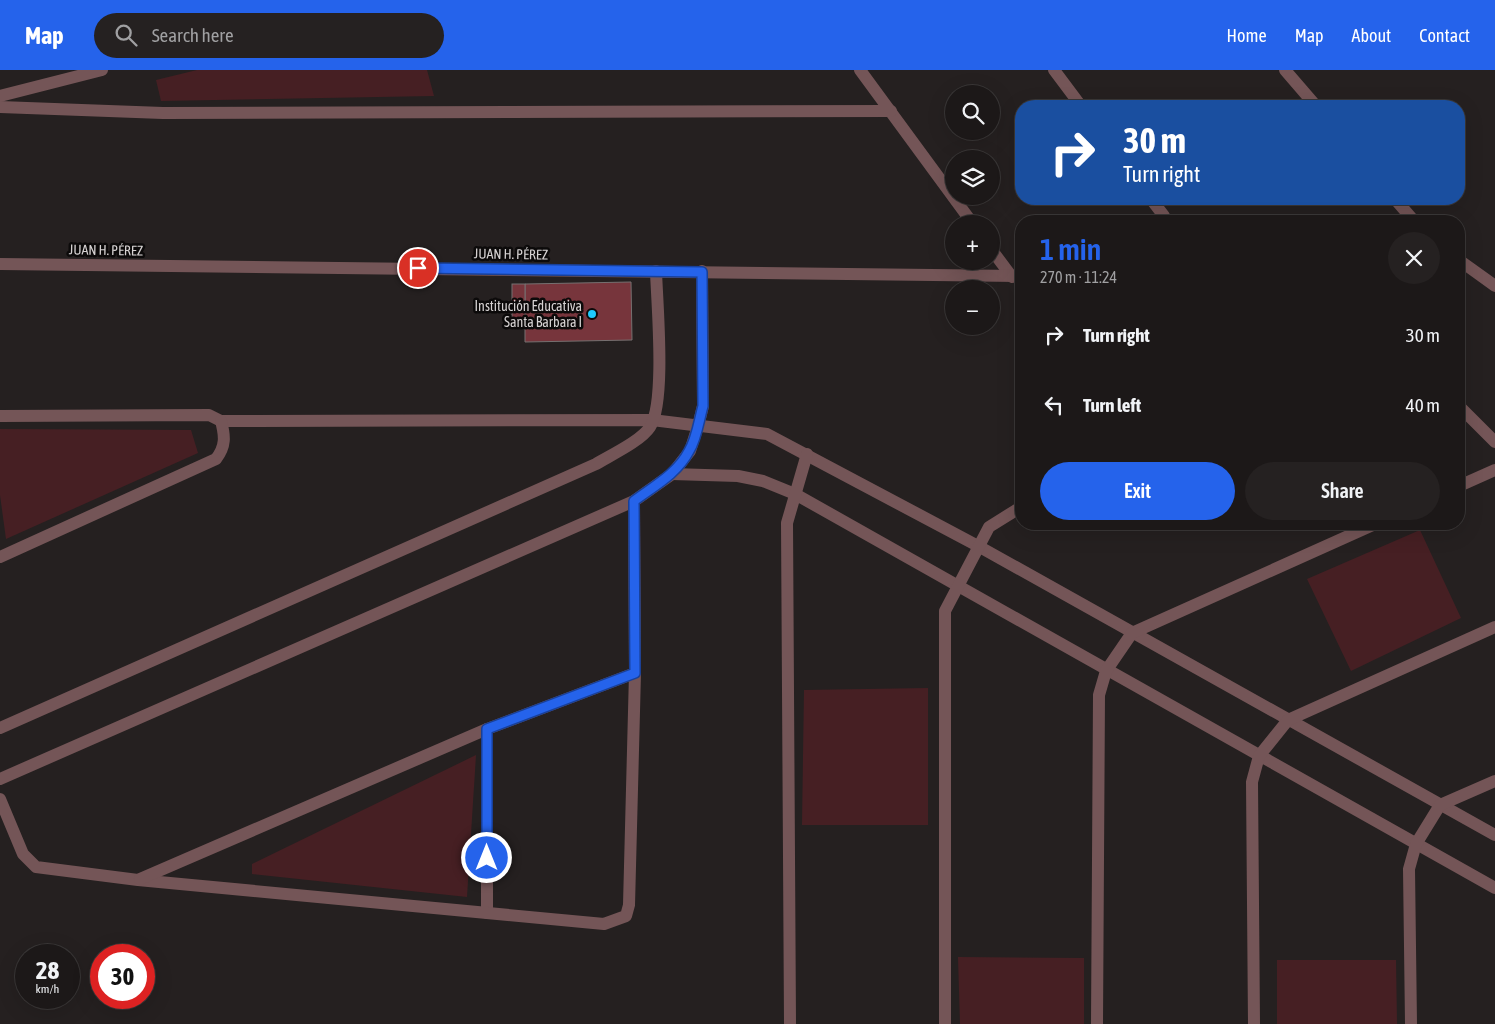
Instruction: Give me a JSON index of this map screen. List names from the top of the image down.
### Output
{
  "streets": {
    "street": ["JUAN H. PÉREZ"]
  },
  "places": ["Institución Educativa Santa Barbara I"],
  "page": {
    "header": "Map",
    "search": "Search here",
    "nav": [
      "Home",
      "Map",
      "About",
      "Contact"
    ],
    "map_buttons": ["+", "−"],
    "turn": ["30 m", "Turn right"],
    "heading": ["1 min", "270 m · 11:24"],
    "list": [
      {
        "name": "Turn right",
        "value": "30 m"
      },
      {
        "name": "Turn left",
        "value": "40 m"
      }
    ],
    "buttons": ["Exit", "Share"],
    "speed": "28 km/h",
    "limit": "30"
  }
}
